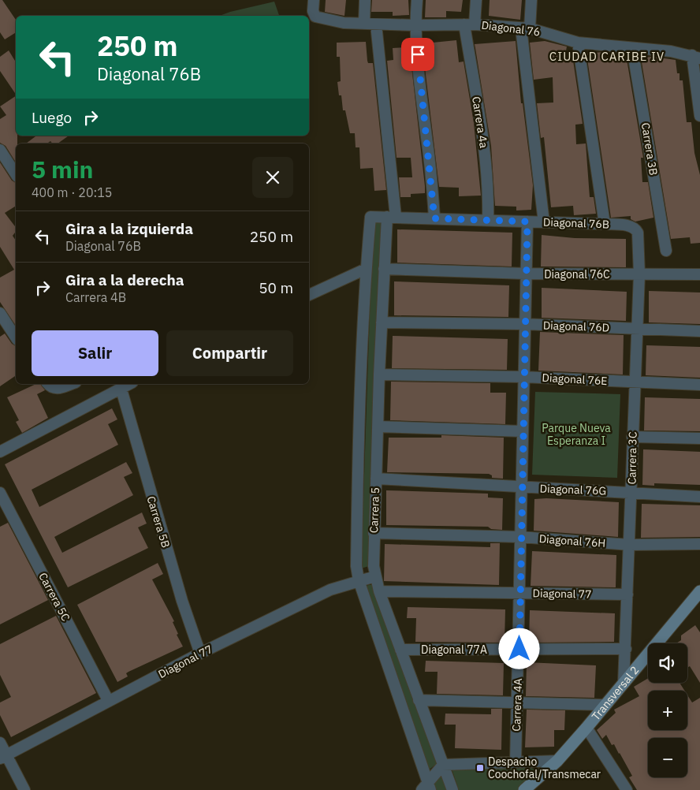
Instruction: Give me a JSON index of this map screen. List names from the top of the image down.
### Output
{
  "streets": {
    "street": [
      "Diagonal 76",
      "Carrera 4a",
      "Carrera 3B",
      "Diagonal 76B",
      "Diagonal 76C",
      "Diagonal 76D",
      "Diagonal 76E",
      "Carrera 3C",
      "Diagonal 76G",
      "Carrera 5",
      "Carrera 5B",
      "Diagonal 76H",
      "Diagonal 77",
      "Carrera 5C",
      "Diagonal 77A",
      "Transversal 2",
      "Carrera 4A"
    ]
  },
  "crossings": [
    ["Diagonal 76", "Carrera 4a"],
    ["Diagonal 76", "Carrera 3B"],
    ["Diagonal 76", "Carrera 5"],
    ["Carrera 4a", "Diagonal 76B"],
    ["Diagonal 76B", "Carrera 3C"],
    ["Diagonal 76B", "Carrera 5"],
    ["Diagonal 76B", "Carrera 4A"],
    ["Diagonal 76C", "Carrera 3C"],
    ["Diagonal 76C", "Carrera 5"],
    ["Diagonal 76C", "Carrera 4A"],
    ["Diagonal 76D", "Carrera 3C"],
    ["Diagonal 76D", "Carrera 5"],
    ["Diagonal 76D", "Carrera 4A"],
    ["Diagonal 76E", "Carrera 3C"],
    ["Diagonal 76E", "Carrera 5"],
    ["Diagonal 76E", "Carrera 4A"],
    ["Carrera 3C", "Diagonal 76G"],
    ["Carrera 3C", "Diagonal 76H"],
    ["Carrera 3C", "Diagonal 77"],
    ["Carrera 3C", "Diagonal 77A"],
    ["Carrera 3C", "Transversal 2"],
    ["Diagonal 76G", "Carrera 5"],
    ["Diagonal 76G", "Carrera 4A"],
    ["Carrera 5", "Diagonal 76H"],
    ["Carrera 5", "Diagonal 77"],
    ["Carrera 5", "Diagonal 77A"],
    ["Carrera 5B", "Diagonal 77"],
    ["Diagonal 76H", "Carrera 4A"],
    ["Diagonal 77", "Carrera 5C"],
    ["Diagonal 77", "Carrera 4A"],
    ["Diagonal 77A", "Carrera 4A"]
  ],
  "districts": ["CIUDAD CARIBE IV"],
  "parks": ["Parque Nueva Esperanza I"],
  "places": {
    "transit": ["Despacho Coochofal/Transmecar"]
  },
  "page": {
    "turn": ["250 m", "Diagonal 76B"],
    "then": "Luego",
    "heading": ["5 min", "400 m · 20:15"],
    "list": [
      {
        "name": "Gira a la izquierda",
        "note": "Diagonal 76B",
        "value": "250 m"
      },
      {
        "name": "Gira a la derecha",
        "note": "Carrera 4B",
        "value": "50 m"
      }
    ],
    "buttons": ["Salir", "Compartir"],
    "map_buttons": ["+", "−"]
  }
}
